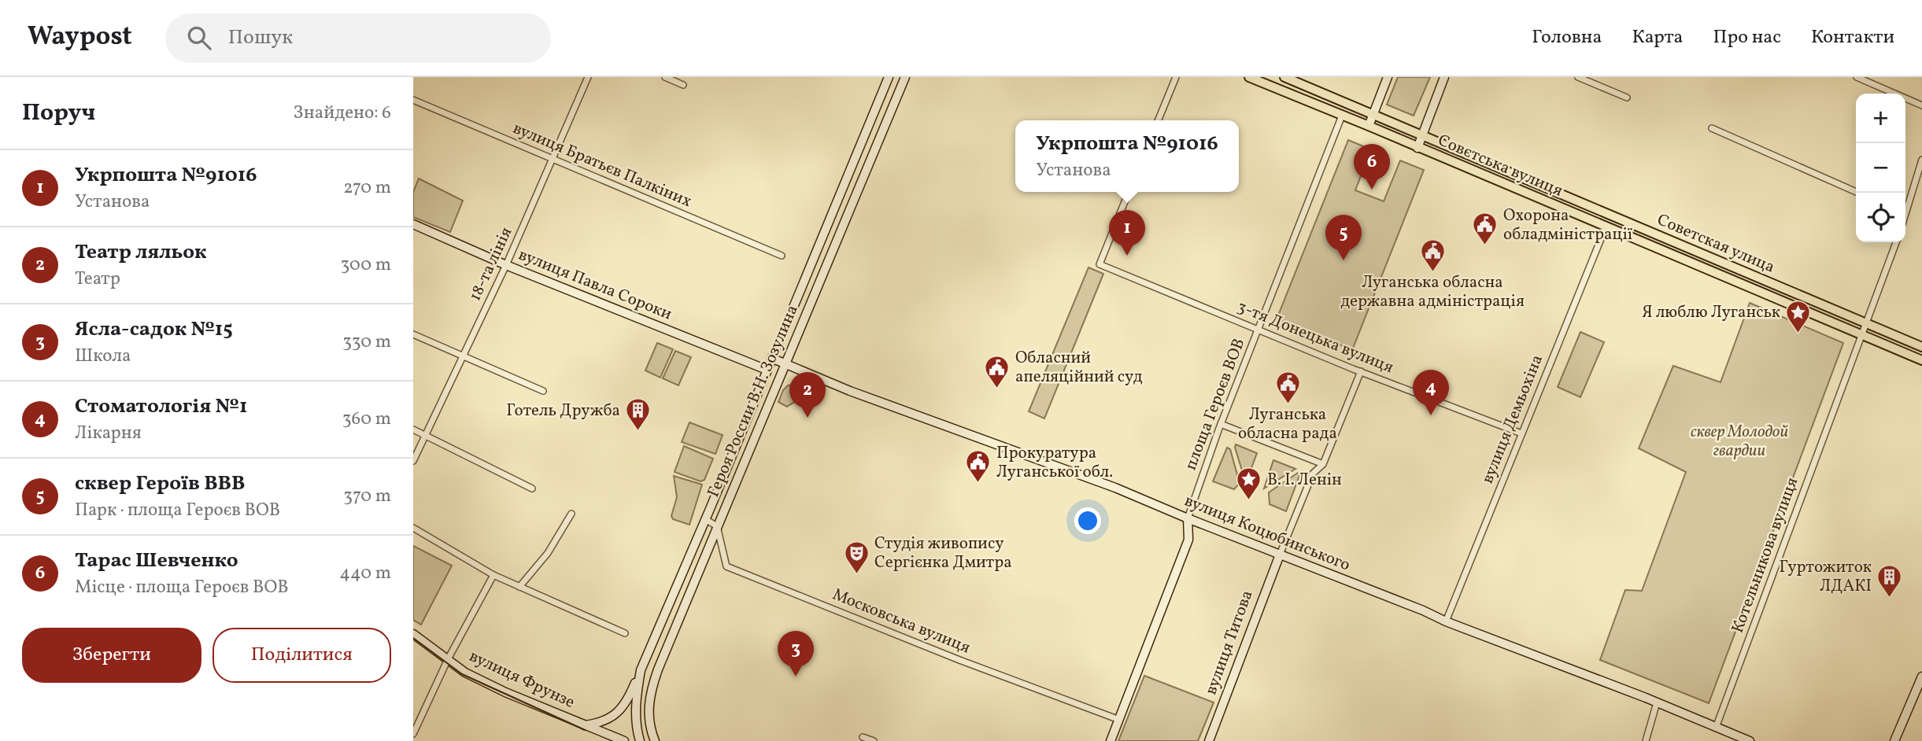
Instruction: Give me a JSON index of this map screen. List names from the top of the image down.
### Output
{
  "streets": {
    "main road": ["Совєтська вулиця", "Советская улица"],
    "street": [
      "вулиця Братьєв Палкіних",
      "18-та лінія",
      "вулиця Павла Сороки",
      "3-тя Донецька вулиця",
      "Героя России В.Н. Зозулина",
      "площа Героєв ВОВ",
      "вулиця Демьохіна",
      "вулиця Коцюбинського",
      "Котельникова вулиця",
      "Московська вулиця",
      "вулиця Титова",
      "вулиця Фрунзе"
    ]
  },
  "crossings": [
    ["вулиця Братьєв Палкіних", "18-та лінія"],
    ["Совєтська вулиця", "площа Героєв ВОВ"],
    ["Совєтська вулиця", "вулиця Демьохіна"],
    ["Совєтська вулиця", "Котельникова вулиця"],
    ["Советская улица", "Котельникова вулиця"],
    ["18-та лінія", "вулиця Павла Сороки"],
    ["вулиця Павла Сороки", "Героя России В.Н. Зозулина"],
    ["3-тя Донецька вулиця", "площа Героєв ВОВ"],
    ["3-тя Донецька вулиця", "вулиця Демьохіна"],
    ["Героя России В.Н. Зозулина", "вулиця Коцюбинського"],
    ["Героя России В.Н. Зозулина", "Московська вулиця"],
    ["площа Героєв ВОВ", "вулиця Коцюбинського"],
    ["вулиця Демьохіна", "вулиця Коцюбинського"],
    ["вулиця Коцюбинського", "Котельникова вулиця"],
    ["вулиця Коцюбинського", "вулиця Титова"]
  ],
  "parks": ["сквер Молодой гвардии"],
  "places": {
    "public building": [
      "Охорона обладміністрації",
      "Луганська обласна державна адміністрація",
      "Обласний апеляційний суд",
      "Луганська обласна рада",
      "Прокуратура Луганської обл."
    ],
    "place": ["Я люблю Луганськ", "В. І. Ленін"],
    "building": ["Готель Дружба", "Гуртожиток ЛДАКІ"],
    "theatre": ["Студія живопису Сергієнка Дмитра"]
  },
  "page": {
    "header": "Waypost",
    "search": "Пошук",
    "nav": [
      "Головна",
      "Карта",
      "Про нас",
      "Контакти"
    ],
    "heading": ["Поруч", "Знайдено: 6"],
    "map_buttons": ["+", "−"],
    "popup": ["Укрпошта №91016", "Установа"],
    "pins": [
      "6",
      "1",
      "5",
      "4",
      "2",
      "3"
    ],
    "list": [
      {
        "mark": "1",
        "name": "Укрпошта №91016",
        "note": "Установа",
        "value": "270 m"
      },
      {
        "mark": "2",
        "name": "Театр ляльок",
        "note": "Театр",
        "value": "300 m"
      },
      {
        "mark": "3",
        "name": "Ясла-садок №15",
        "note": "Школа",
        "value": "330 m"
      },
      {
        "mark": "4",
        "name": "Стоматологія №1",
        "note": "Лікарня",
        "value": "360 m"
      },
      {
        "mark": "5",
        "name": "сквер Героїв ВВВ",
        "note": "Парк · площа Героєв ВОВ",
        "value": "370 m"
      },
      {
        "mark": "6",
        "name": "Тарас Шевченко",
        "note": "Місце · площа Героєв ВОВ",
        "value": "440 m"
      }
    ],
    "buttons": ["Зберегти", "Поділитися"]
  }
}
